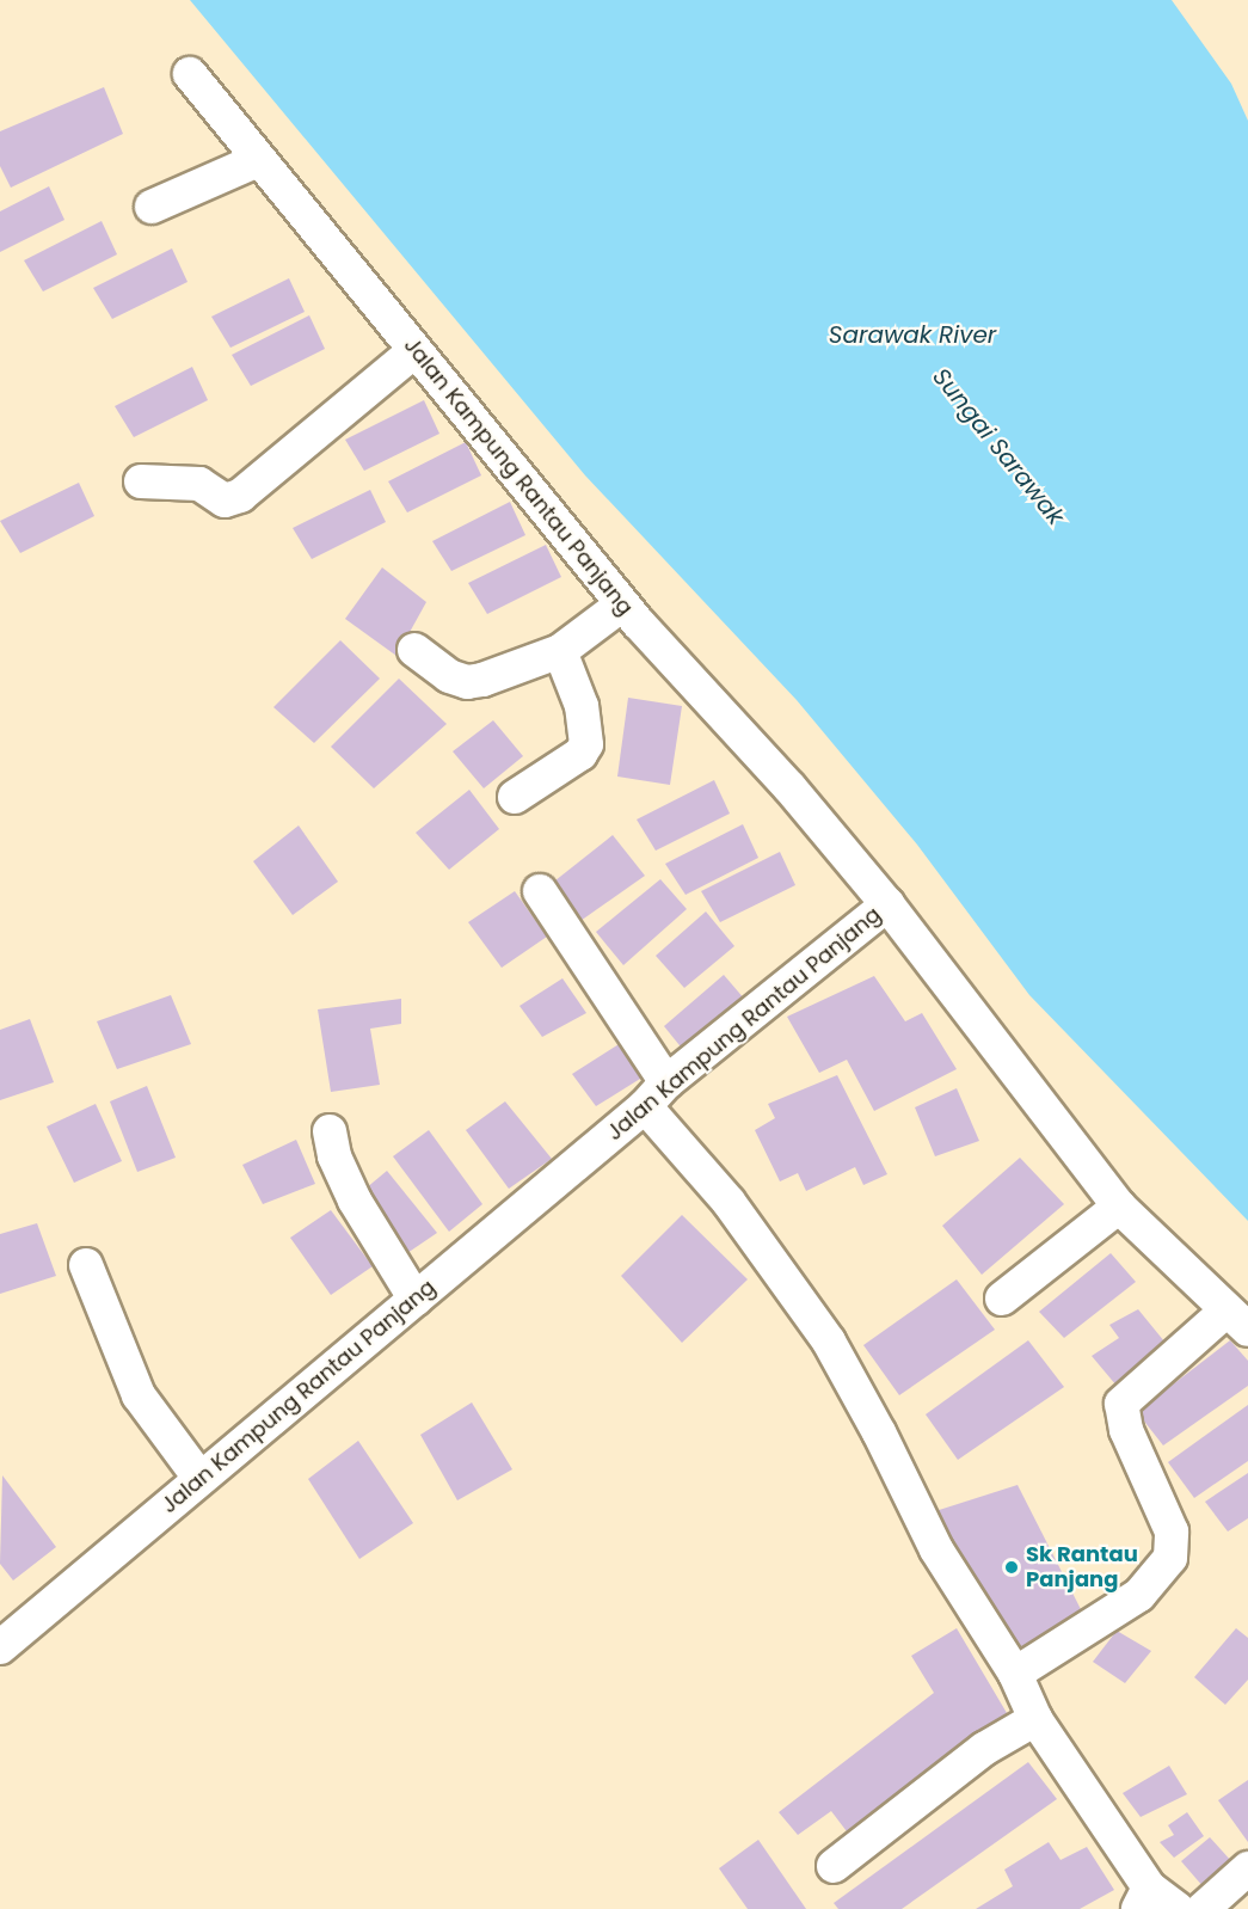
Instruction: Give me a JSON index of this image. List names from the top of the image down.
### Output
{
  "streets": {
    "street": ["Jalan Kampung Rantau Panjang"]
  },
  "water": ["Sarawak River", "Sungai Sarawak"],
  "places": ["Sk Rantau Panjang"]
}
